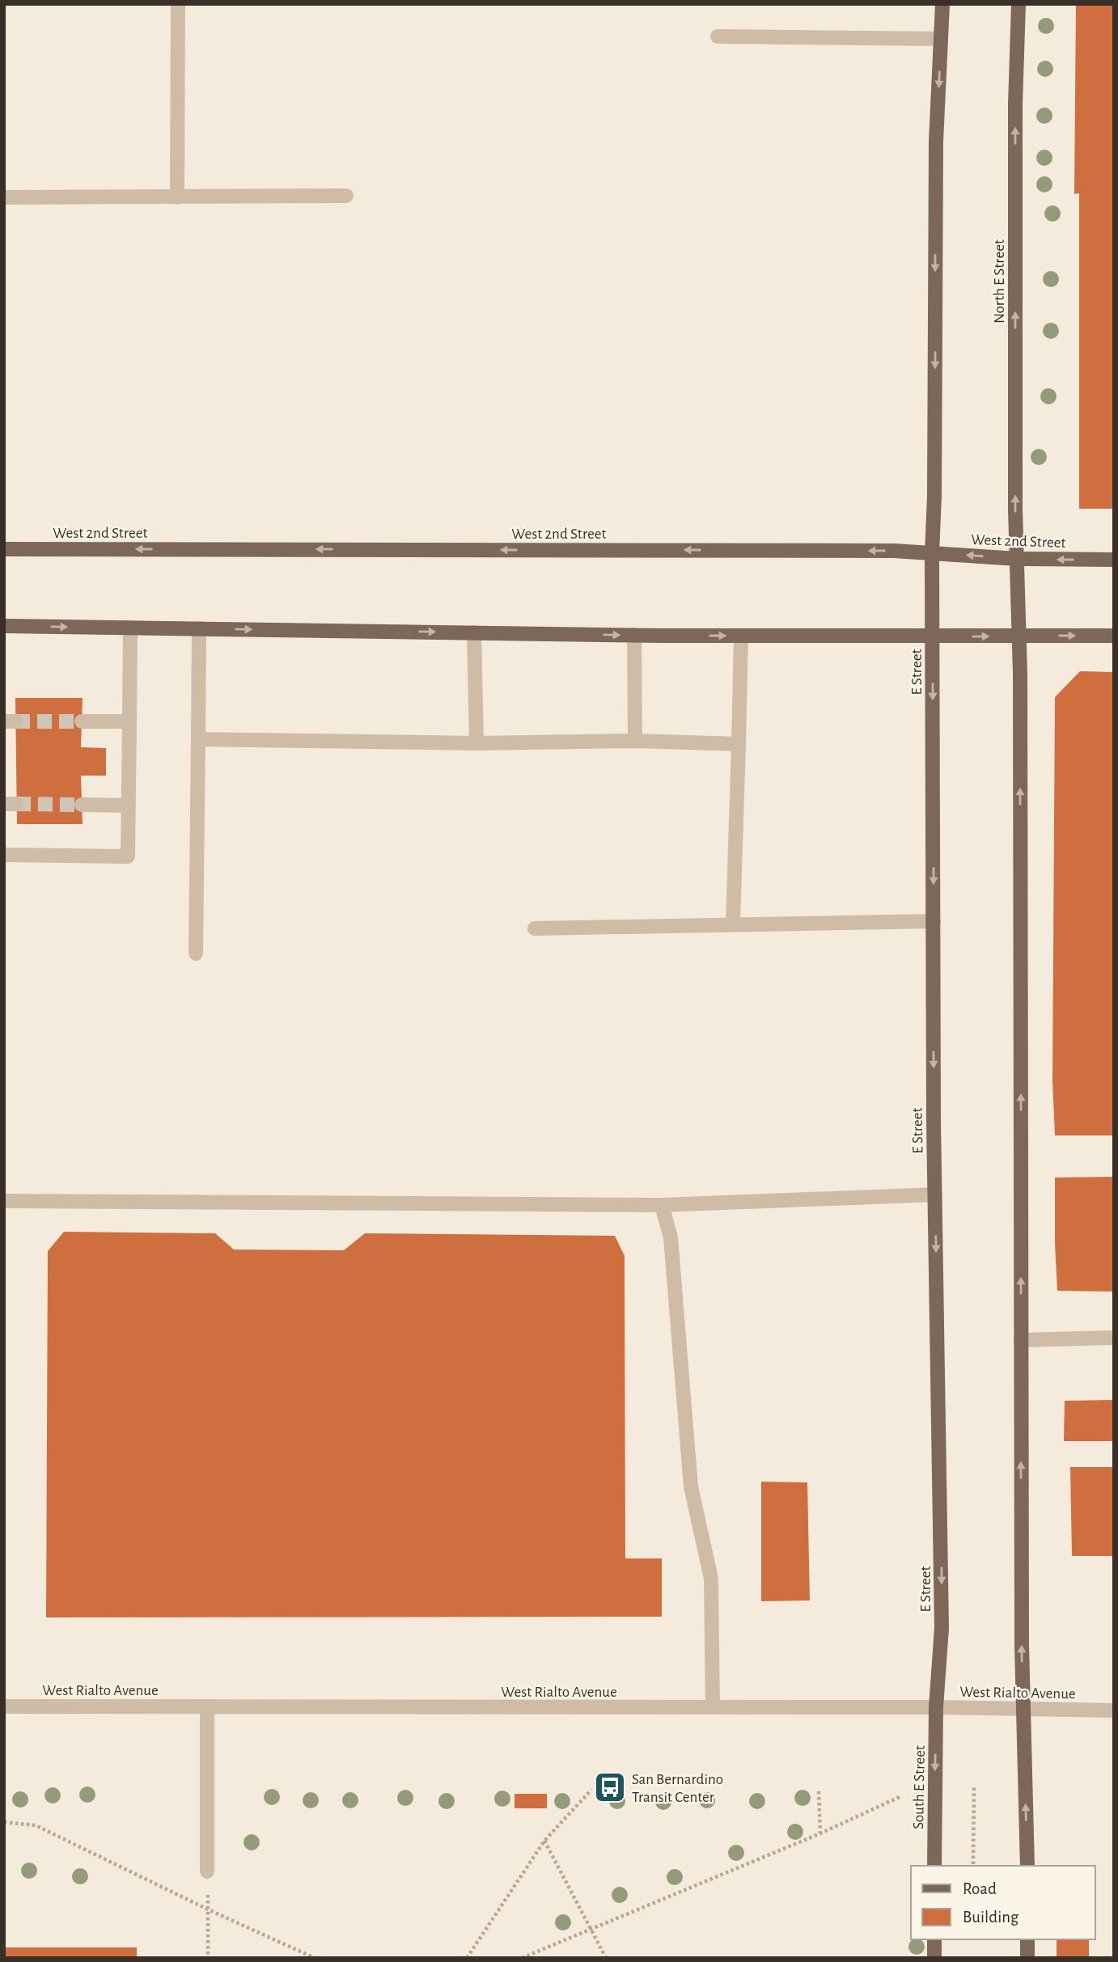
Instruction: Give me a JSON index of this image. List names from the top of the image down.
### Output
{
  "streets": {
    "main road": [
      "North E Street",
      "West 2nd Street",
      "E Street",
      "South E Street"
    ],
    "street": ["West Rialto Avenue"]
  },
  "crossings": [
    ["North E Street", "West 2nd Street"],
    ["West 2nd Street", "E Street"],
    ["E Street", "West Rialto Avenue"],
    ["E Street", "South E Street"],
    ["West Rialto Avenue", "South E Street"]
  ],
  "places": {
    "bus stop": ["San Bernardino Transit Center"]
  },
  "legend": ["Road", "Building"]
}
